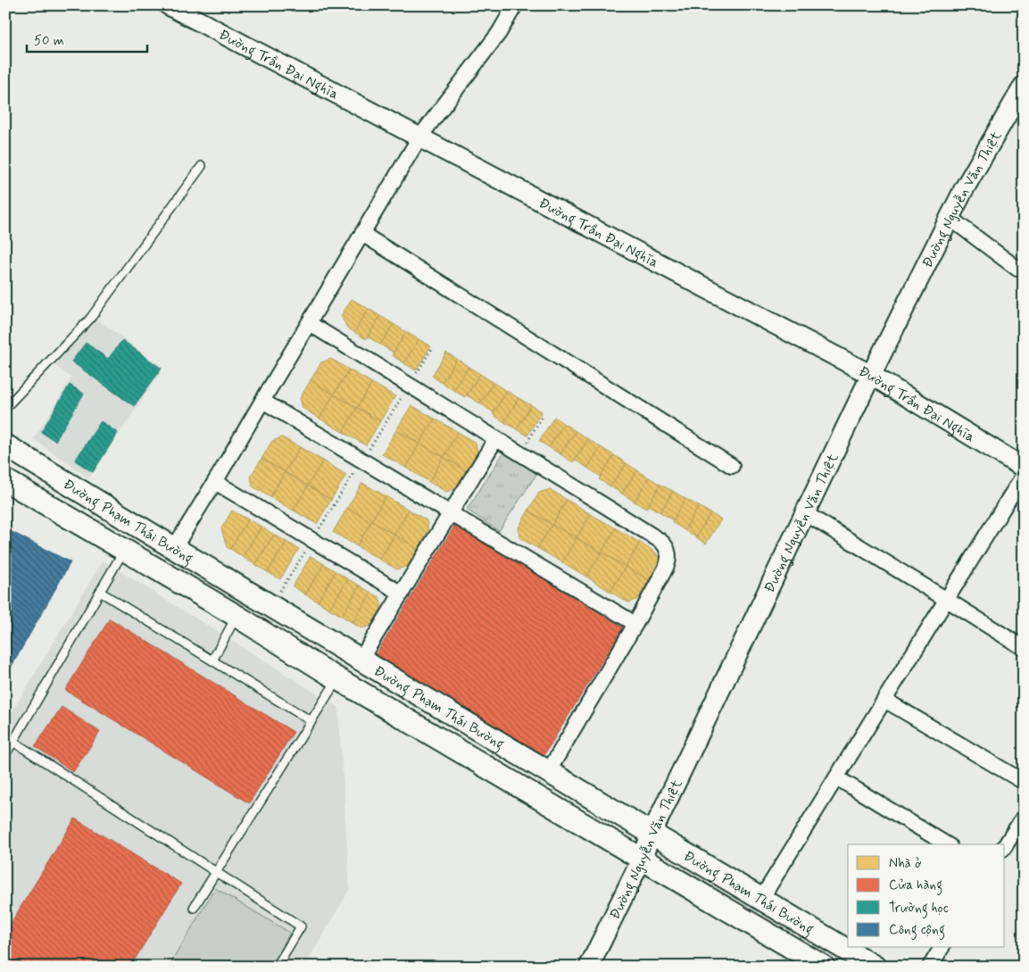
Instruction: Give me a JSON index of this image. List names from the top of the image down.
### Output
{
  "streets": {
    "main road": ["Đường Phạm Thái Bường"],
    "street": ["Đường Trần Đại Nghĩa", "Đường Nguyễn Văn Thiệt"]
  },
  "crossings": [
    ["Đường Trần Đại Nghĩa", "Đường Nguyễn Văn Thiệt"],
    ["Đường Nguyễn Văn Thiệt", "Đường Phạm Thái Bường"]
  ],
  "legend": [
    "Nhà ở",
    "Cửa hàng",
    "Trường học",
    "Công cộng"
  ],
  "scale_bar": "50 m"
}
